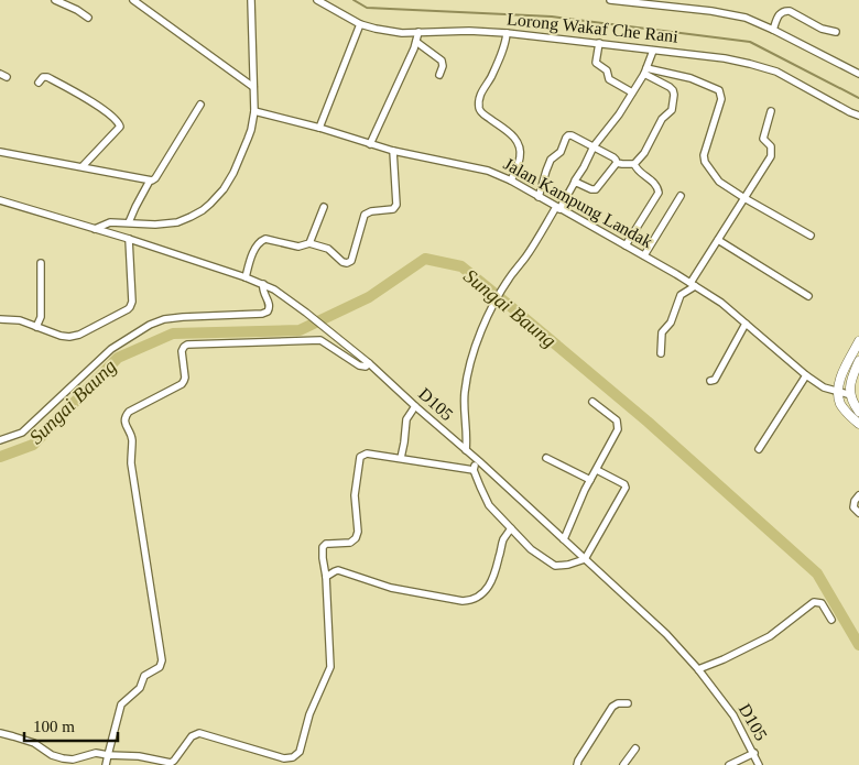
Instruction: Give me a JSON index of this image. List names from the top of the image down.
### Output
{
  "streets": {
    "street": ["Lorong Wakaf Che Rani", "Jalan Kampung Landak", "D105"]
  },
  "water": ["Sungai Baung"],
  "scale_bar": "100 m"
}
